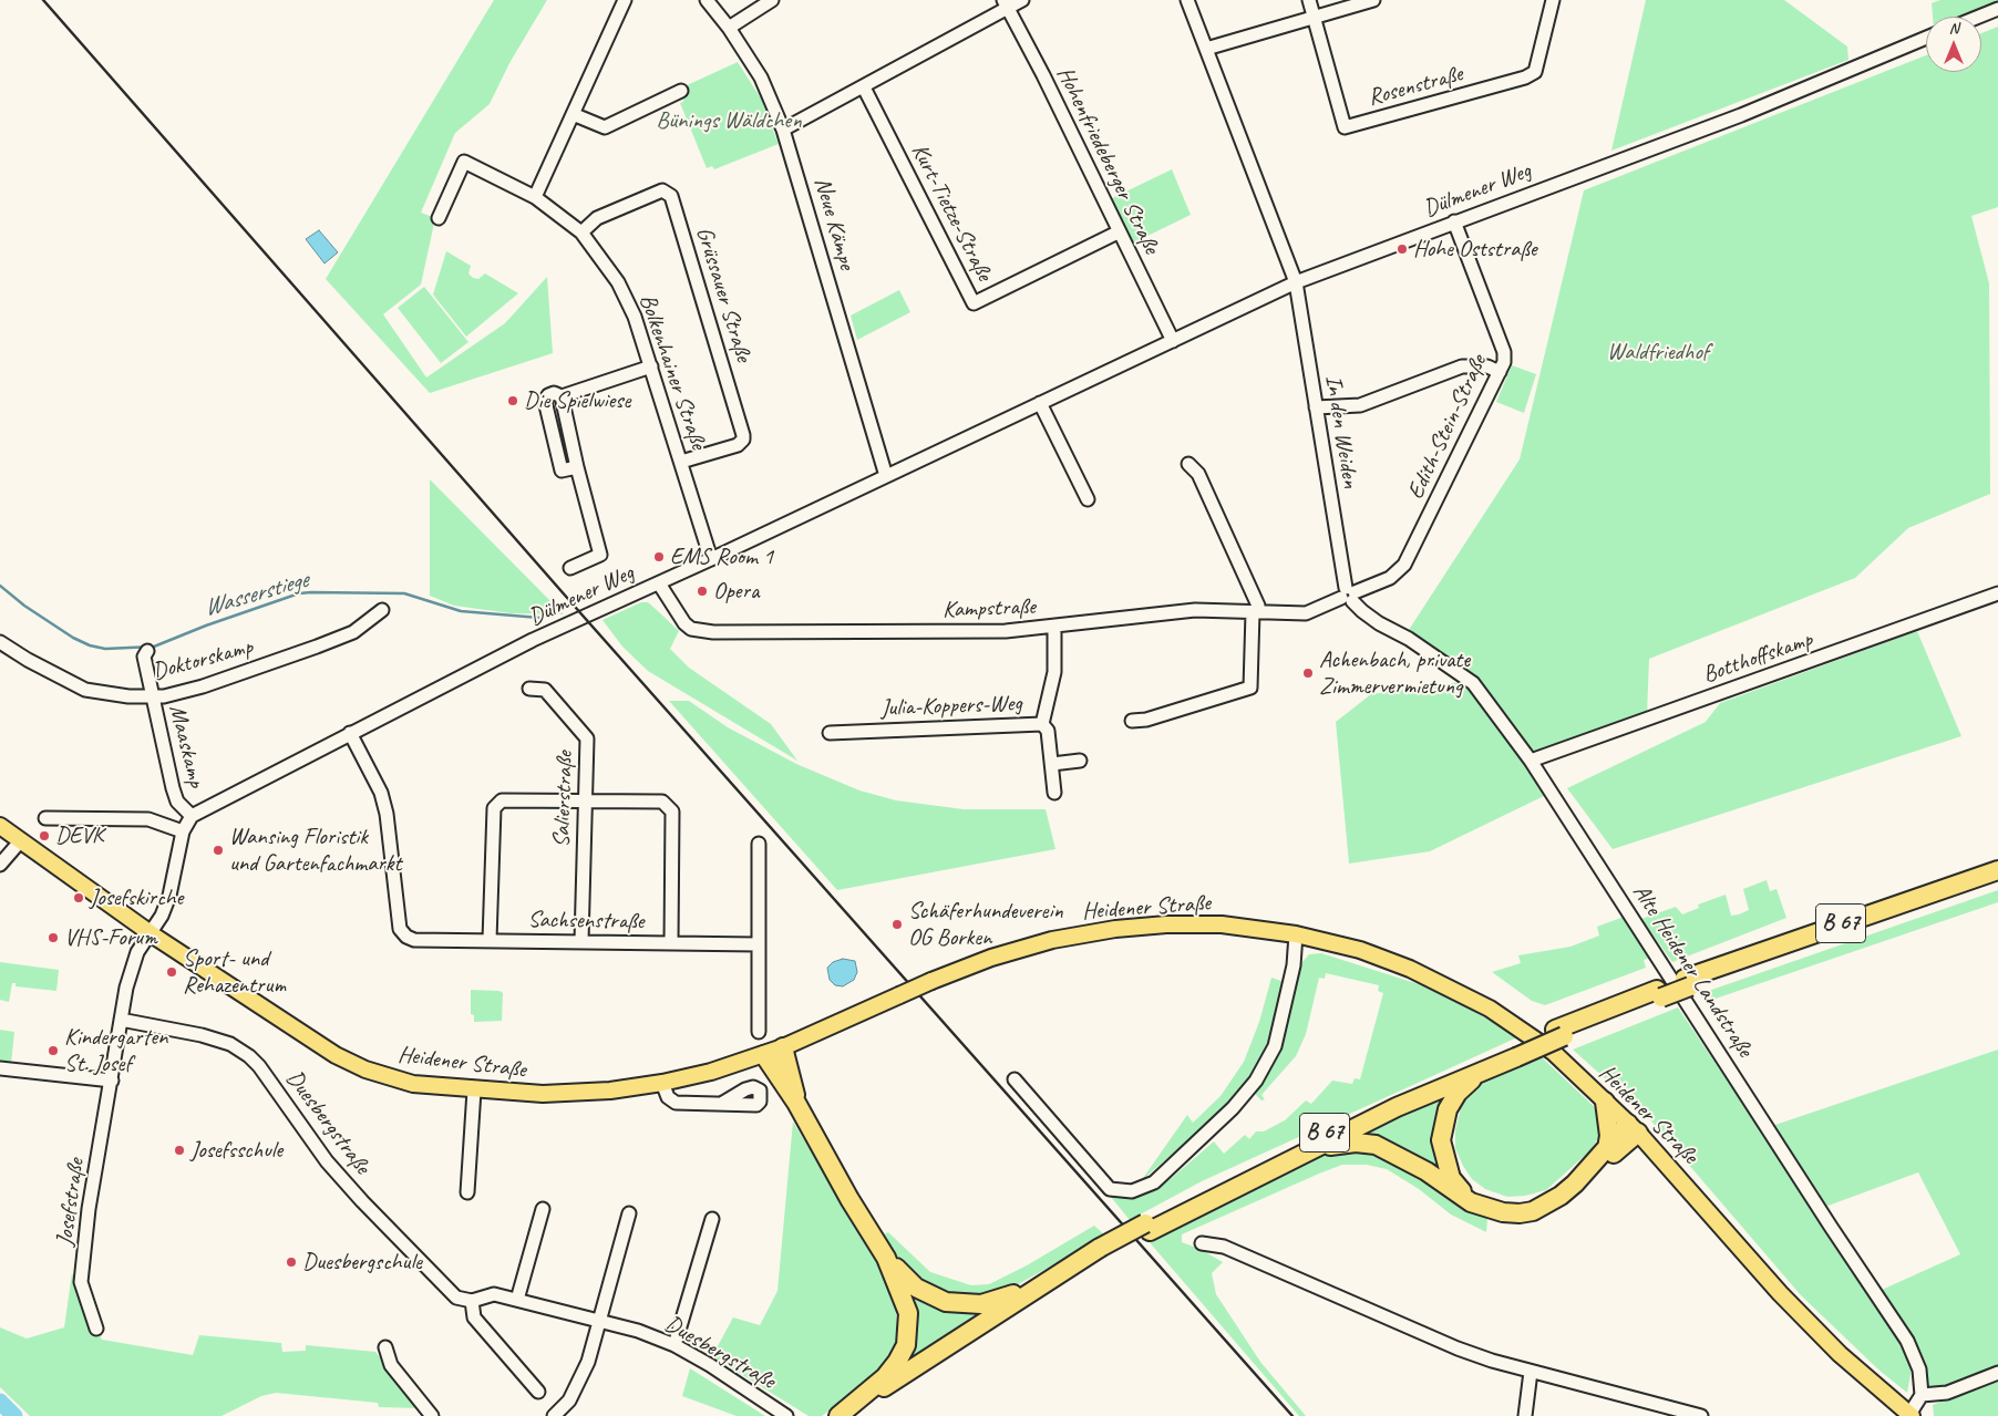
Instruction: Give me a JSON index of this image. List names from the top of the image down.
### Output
{
  "streets": {
    "highway": ["B 67"],
    "main road": ["Heidener Straße"],
    "street": [
      "Rosenstraße",
      "Hohenfriedeberger Straße",
      "Dülmener Weg",
      "Kurt-Tietze-Straße",
      "Neue Kämpe",
      "Grüssauer Straße",
      "Bolkenhainer Straße",
      "Edith-Stein-Straße",
      "In den Weiden",
      "Kampstraße",
      "Botthoffskamp",
      "Doktorskamp",
      "Julia-Koppers-Weg",
      "Maaskamp",
      "Salierstraße",
      "Sachsenstraße",
      "Alte Heidener Landstraße",
      "Duesbergstraße",
      "Josefstraße"
    ]
  },
  "crossings": [
    ["Hohenfriedeberger Straße", "Dülmener Weg"],
    ["Hohenfriedeberger Straße", "Kurt-Tietze-Straße"],
    ["Dülmener Weg", "Neue Kämpe"],
    ["Dülmener Weg", "Bolkenhainer Straße"],
    ["Dülmener Weg", "Edith-Stein-Straße"],
    ["Dülmener Weg", "In den Weiden"],
    ["Dülmener Weg", "Kampstraße"],
    ["Dülmener Weg", "Maaskamp"],
    ["Dülmener Weg", "Sachsenstraße"],
    ["Grüssauer Straße", "Bolkenhainer Straße"],
    ["Edith-Stein-Straße", "In den Weiden"],
    ["Edith-Stein-Straße", "Kampstraße"],
    ["Edith-Stein-Straße", "Alte Heidener Landstraße"],
    ["In den Weiden", "Kampstraße"],
    ["In den Weiden", "Alte Heidener Landstraße"],
    ["Kampstraße", "Julia-Koppers-Weg"],
    ["Kampstraße", "Alte Heidener Landstraße"],
    ["Botthoffskamp", "Alte Heidener Landstraße"],
    ["Doktorskamp", "Maaskamp"],
    ["Salierstraße", "Sachsenstraße"],
    ["Heidener Straße", "Josefstraße"],
    ["Duesbergstraße", "Josefstraße"]
  ],
  "water": ["Wasserstiege"],
  "parks": ["Bünings Wäldchen", "Waldfriedhof"],
  "places": [
    "Hohe Oststraße",
    "Die Spielwiese",
    "EMS Room 1",
    "Opera",
    "Achenbach, private Zimmervermietung",
    "DEVK",
    "Wansing Floristik und Gartenfachmarkt",
    "Josefskirche",
    "Schäferhundeverein OG Borken",
    "VHS-Forum",
    "Sport- und Rehazentrum",
    "Kindergarten St. Josef",
    "Josefsschule",
    "Duesbergschule"
  ],
  "north": "top"
}
